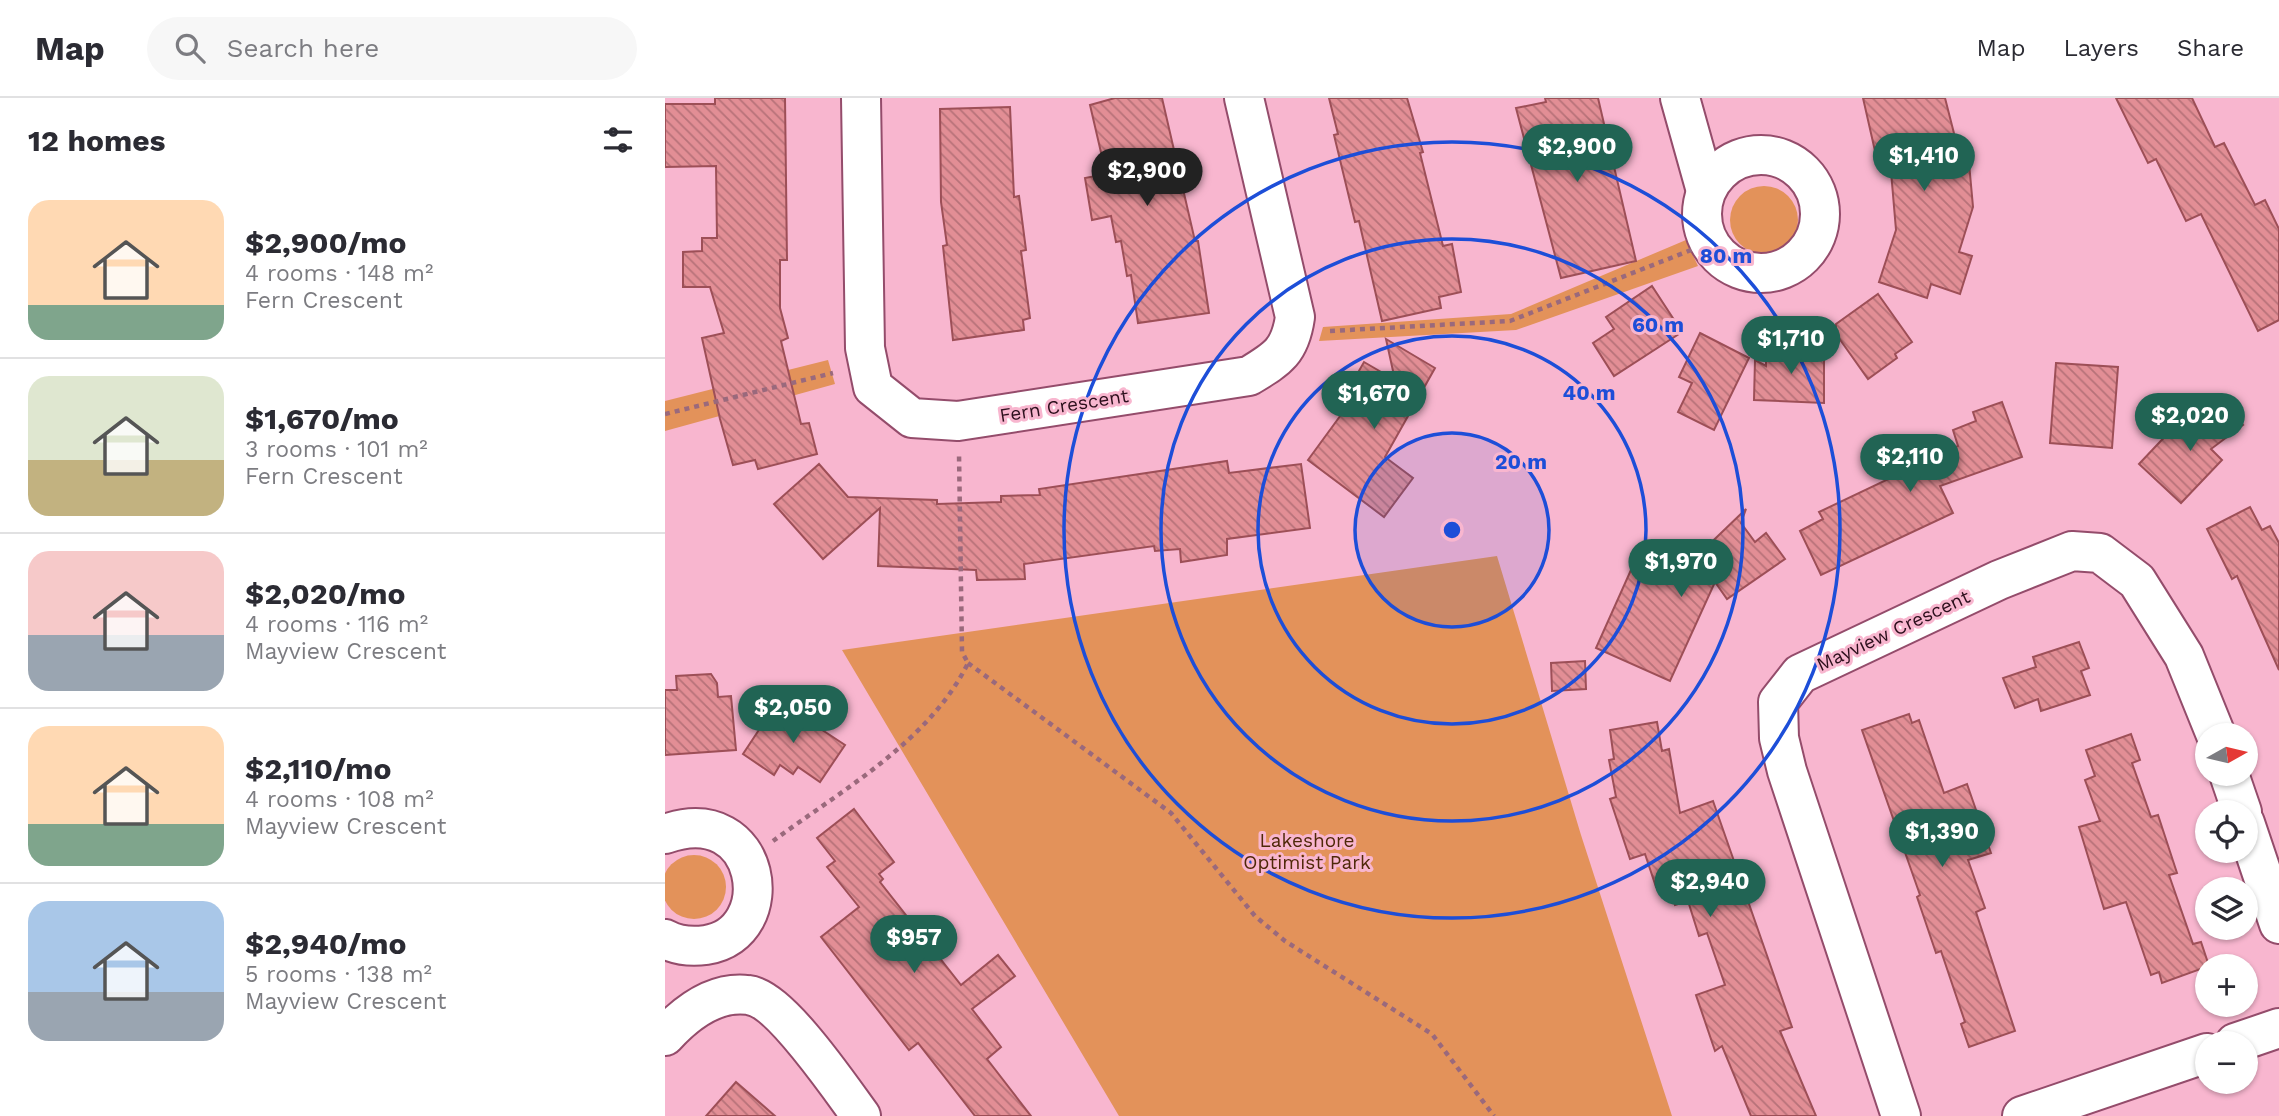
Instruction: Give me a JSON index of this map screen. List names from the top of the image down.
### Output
{
  "streets": {
    "street": ["Fern Crescent", "Mayview Crescent"]
  },
  "parks": ["Lakeshore Optimist Park"],
  "north": "right",
  "page": {
    "header": "Map",
    "search": "Search here",
    "nav": ["Map", "Layers", "Share"],
    "heading": "12 homes",
    "price": [
      "$2,900",
      "$1,410",
      "$2,900",
      "$1,710",
      "$1,670",
      "$2,020",
      "$2,110",
      "$1,970",
      "$2,050",
      "$1,390",
      "$2,940",
      "$957"
    ],
    "list": [
      {
        "name": "$2,900/mo",
        "note": "4 rooms · 148 m² · Fern Crescent"
      },
      {
        "name": "$1,670/mo",
        "note": "3 rooms · 101 m² · Fern Crescent"
      },
      {
        "name": "$2,020/mo",
        "note": "4 rooms · 116 m² · Mayview Crescent"
      },
      {
        "name": "$2,110/mo",
        "note": "4 rooms · 108 m² · Mayview Crescent"
      },
      {
        "name": "$2,940/mo",
        "note": "5 rooms · 138 m² · Mayview Crescent"
      }
    ],
    "map_buttons": ["+", "−"]
  },
  "rings": [
    "80 m",
    "60 m",
    "40 m",
    "20 m"
  ]
}
